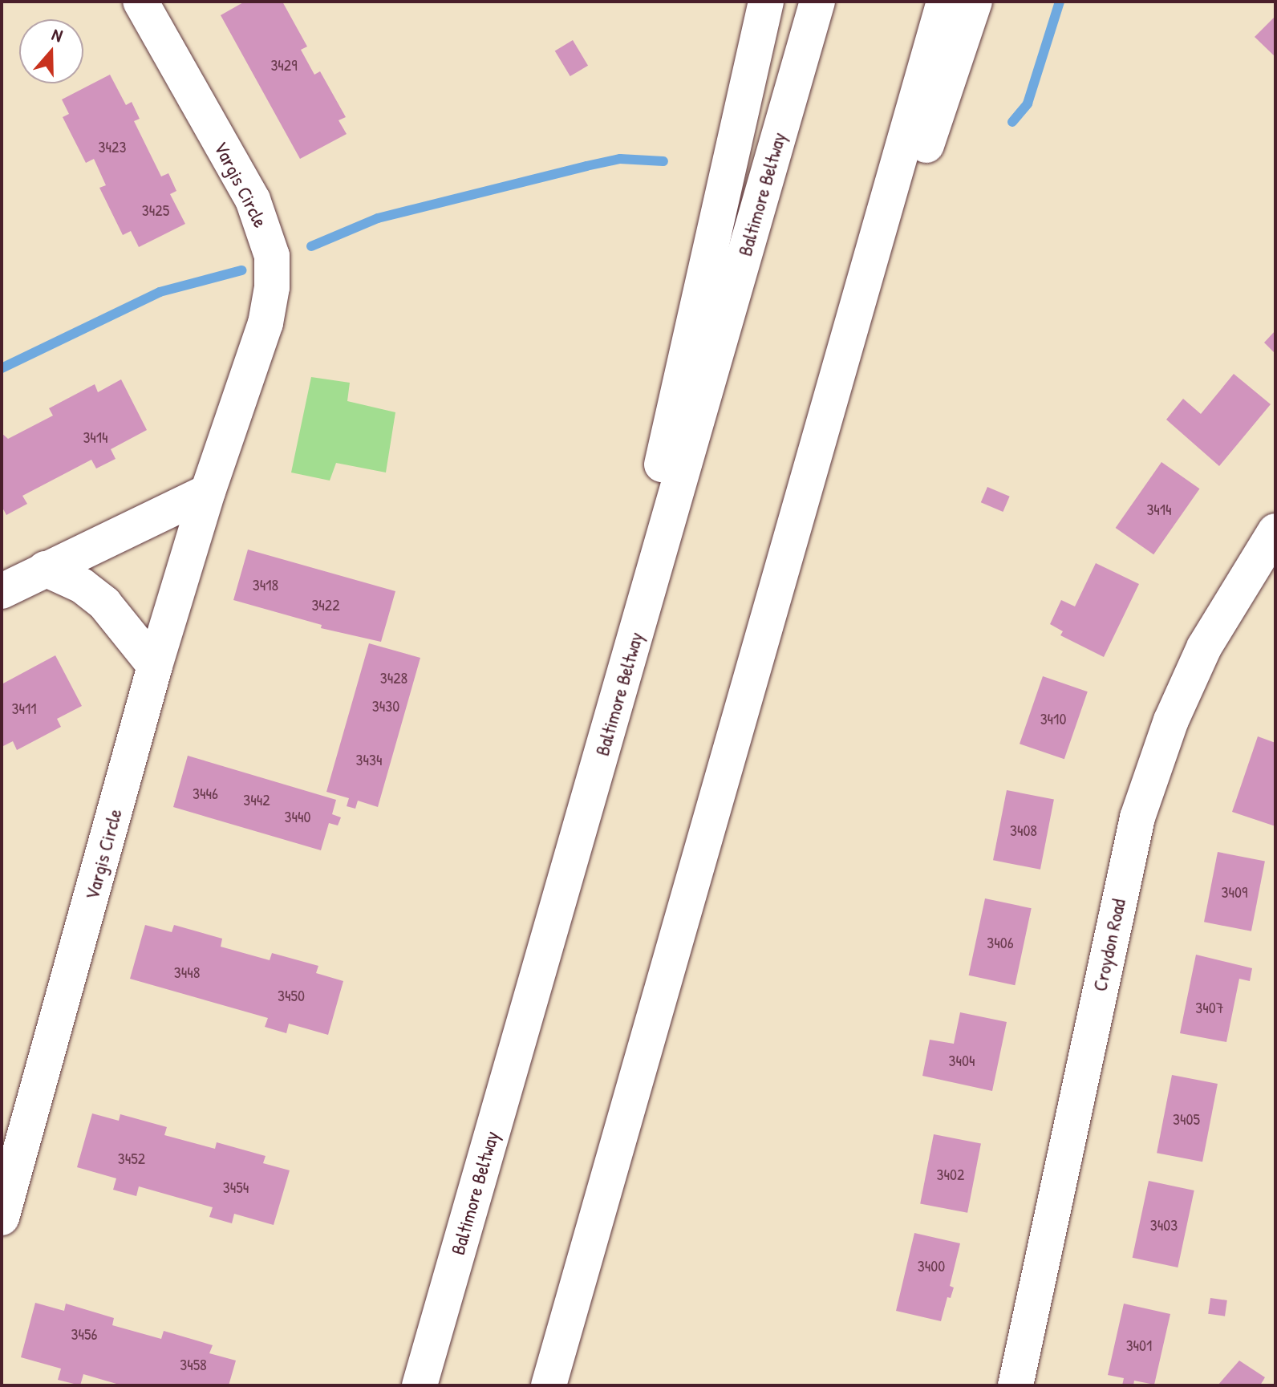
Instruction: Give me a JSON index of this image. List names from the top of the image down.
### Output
{
  "streets": {
    "main road": ["Vargis Circle", "Baltimore Beltway", "Croydon Road"]
  },
  "house_numbers": [
    "3429",
    "3423",
    "3425",
    "3414",
    "3414",
    "3418",
    "3422",
    "3428",
    "3430",
    "3411",
    "3410",
    "3434",
    "3446",
    "3442",
    "3440",
    "3408",
    "3409",
    "3406",
    "3448",
    "3450",
    "3407",
    "3404",
    "3405",
    "3452",
    "3402",
    "3454",
    "3403",
    "3400",
    "3456",
    "3401",
    "3458"
  ],
  "north": "top"
}
